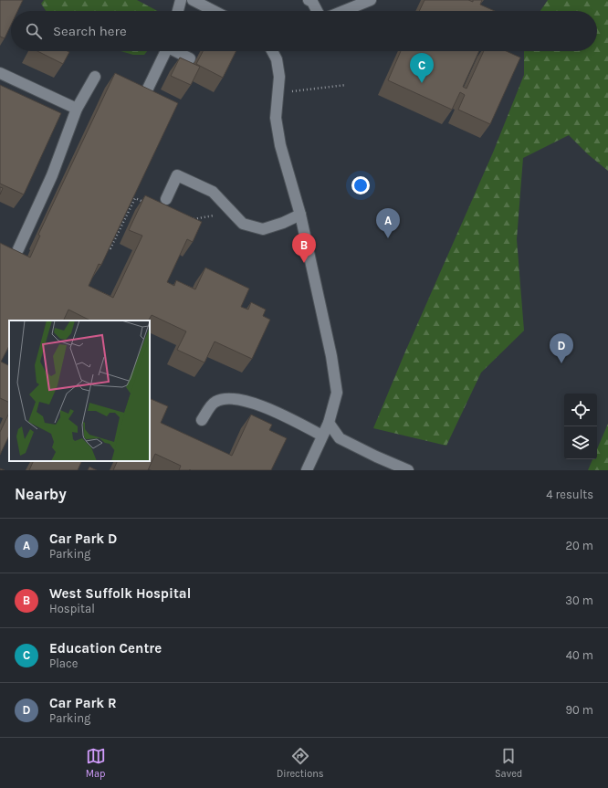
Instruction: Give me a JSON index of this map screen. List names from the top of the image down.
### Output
{
  "page": {
    "search": "Search here",
    "pins": [
      "C",
      "A",
      "B",
      "D"
    ],
    "heading": ["Nearby", "4 results"],
    "list": [
      {
        "mark": "A",
        "name": "Car Park D",
        "note": "Parking",
        "value": "20 m"
      },
      {
        "mark": "B",
        "name": "West Suffolk Hospital",
        "note": "Hospital",
        "value": "30 m"
      },
      {
        "mark": "C",
        "name": "Education Centre",
        "note": "Place",
        "value": "40 m"
      },
      {
        "mark": "D",
        "name": "Car Park R",
        "note": "Parking",
        "value": "90 m"
      }
    ],
    "nav": ["Map", "Directions", "Saved"]
  }
}
